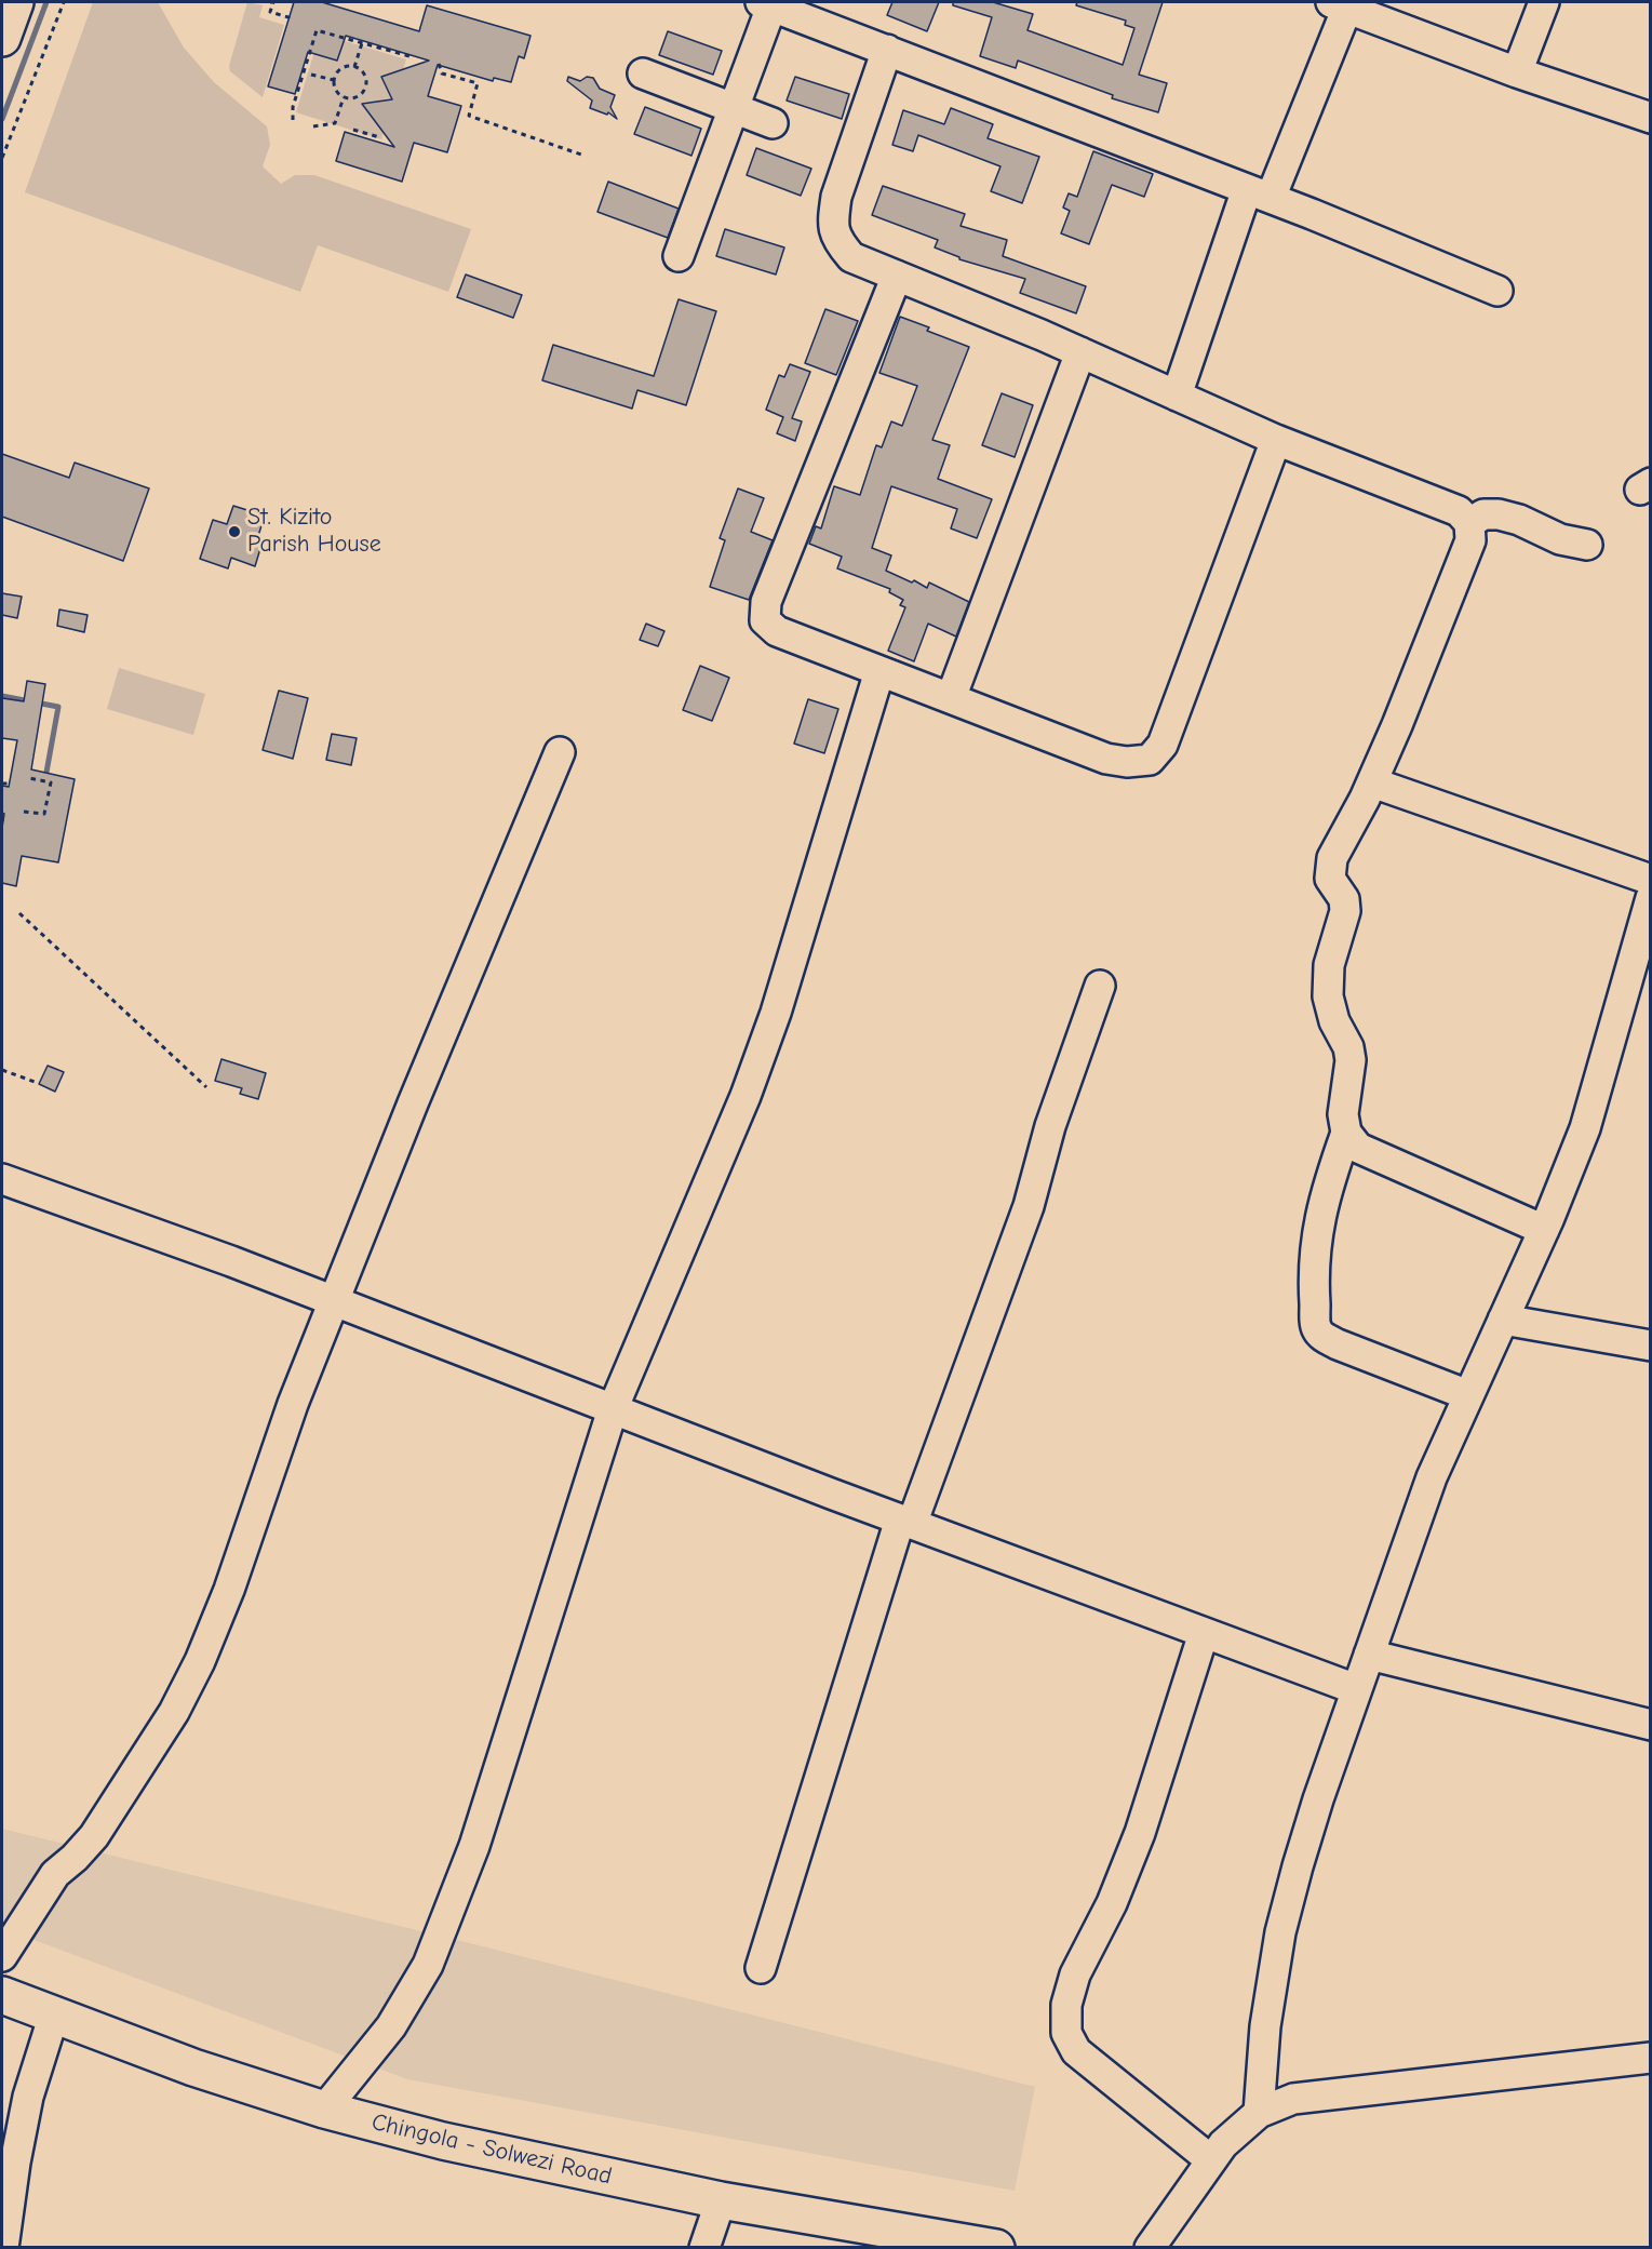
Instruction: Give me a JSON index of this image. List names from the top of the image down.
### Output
{
  "streets": {
    "main road": ["Chingola - Solwezi Road"]
  },
  "places": ["St. Kizito Parish House"]
}
